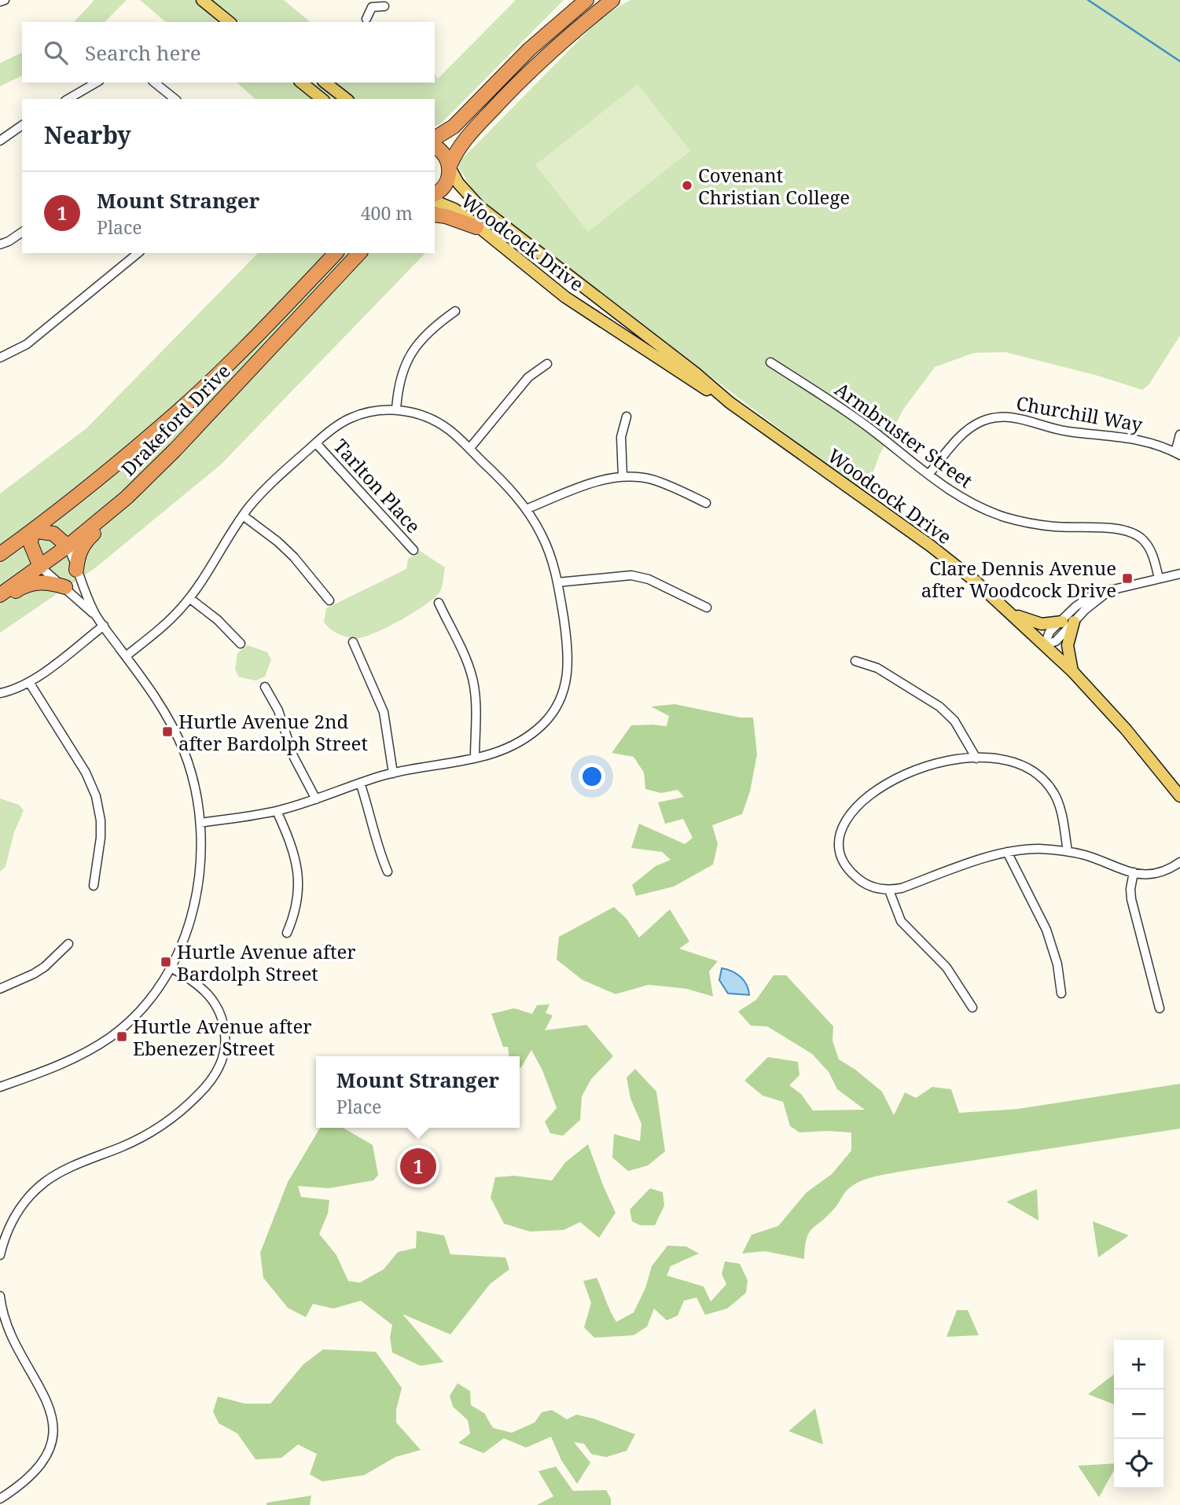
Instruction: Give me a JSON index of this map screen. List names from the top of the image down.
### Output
{
  "streets": {
    "highway": ["Drakeford Drive"],
    "main road": ["Woodcock Drive"],
    "street": ["Churchill Way", "Armbruster Street", "Tarlton Place"]
  },
  "crossings": [
    ["Churchill Way", "Armbruster Street"]
  ],
  "places": {
    "other": ["Covenant Christian College"],
    "transit": [
      "Clare Dennis Avenue after Woodcock Drive",
      "Hurtle Avenue 2nd after Bardolph Street",
      "Hurtle Avenue after Bardolph Street",
      "Hurtle Avenue after Ebenezer Street"
    ]
  },
  "page": {
    "search": "Search here",
    "heading": "Nearby",
    "list": [
      {
        "mark": "1",
        "name": "Mount Stranger",
        "note": "Place",
        "value": "400 m"
      }
    ],
    "popup": ["Mount Stranger", "Place"],
    "pins": "1",
    "map_buttons": ["+", "−"]
  }
}
